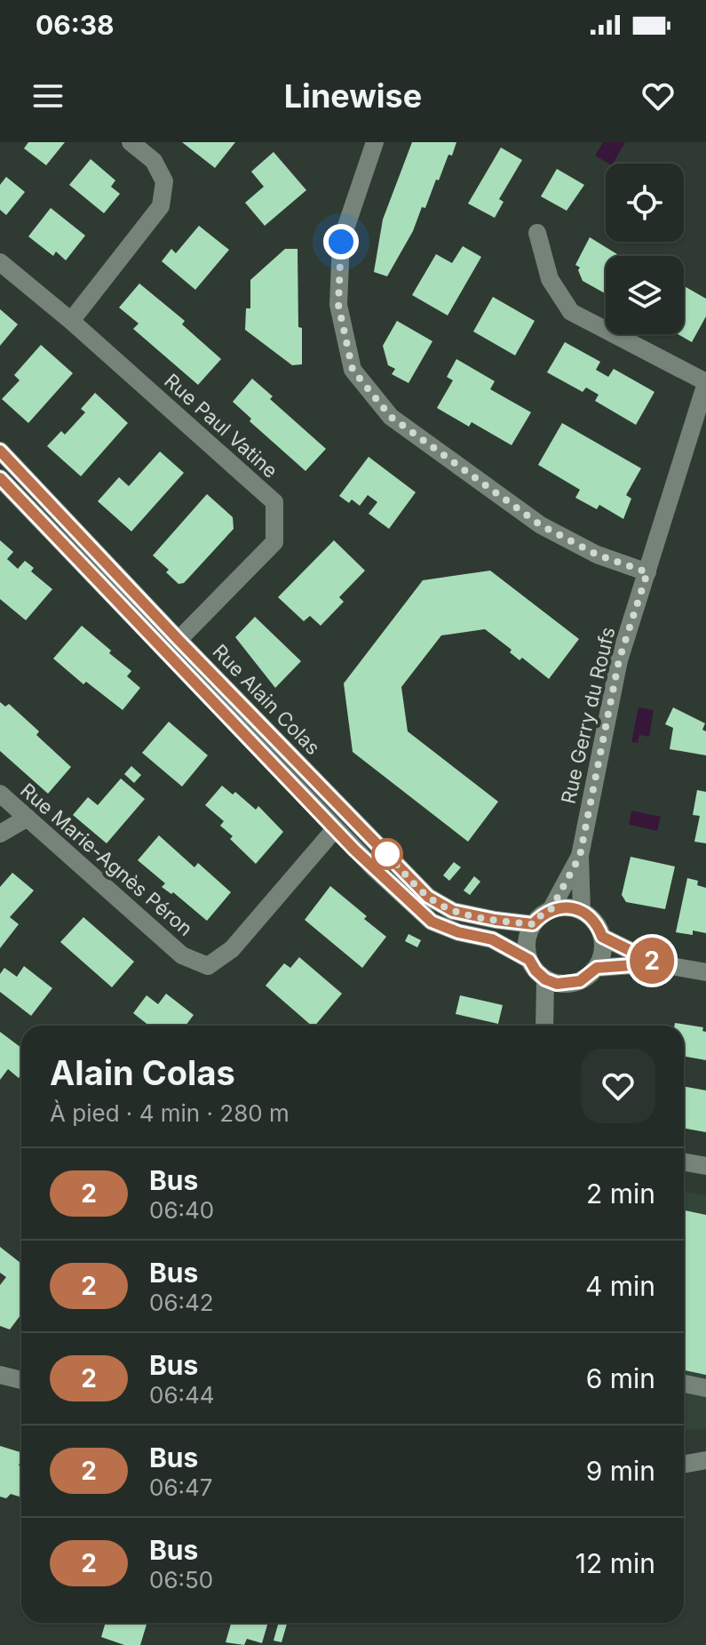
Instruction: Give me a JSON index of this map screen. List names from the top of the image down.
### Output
{
  "streets": {
    "street": [
      "Rue Paul Vatine",
      "Rue Alain Colas",
      "Rue Gerry du Roufs",
      "Rue Marie-Agnès Péron"
    ]
  },
  "crossings": [
    ["Rue Paul Vatine", "Rue Alain Colas"],
    ["Rue Alain Colas", "Rue Gerry du Roufs"],
    ["Rue Alain Colas", "Rue Marie-Agnès Péron"]
  ],
  "lines": ["bus line 2"],
  "page": {
    "status": "06:38",
    "header": "Linewise",
    "on_map": "2",
    "heading": ["Alain Colas", "À pied · 4 min · 280 m"],
    "list": [
      {
        "mark": "2",
        "name": "Bus",
        "note": "06:40",
        "value": "2 min"
      },
      {
        "mark": "2",
        "name": "Bus",
        "note": "06:42",
        "value": "4 min"
      },
      {
        "mark": "2",
        "name": "Bus",
        "note": "06:44",
        "value": "6 min"
      },
      {
        "mark": "2",
        "name": "Bus",
        "note": "06:47",
        "value": "9 min"
      },
      {
        "mark": "2",
        "name": "Bus",
        "note": "06:50",
        "value": "12 min"
      }
    ]
  }
}
